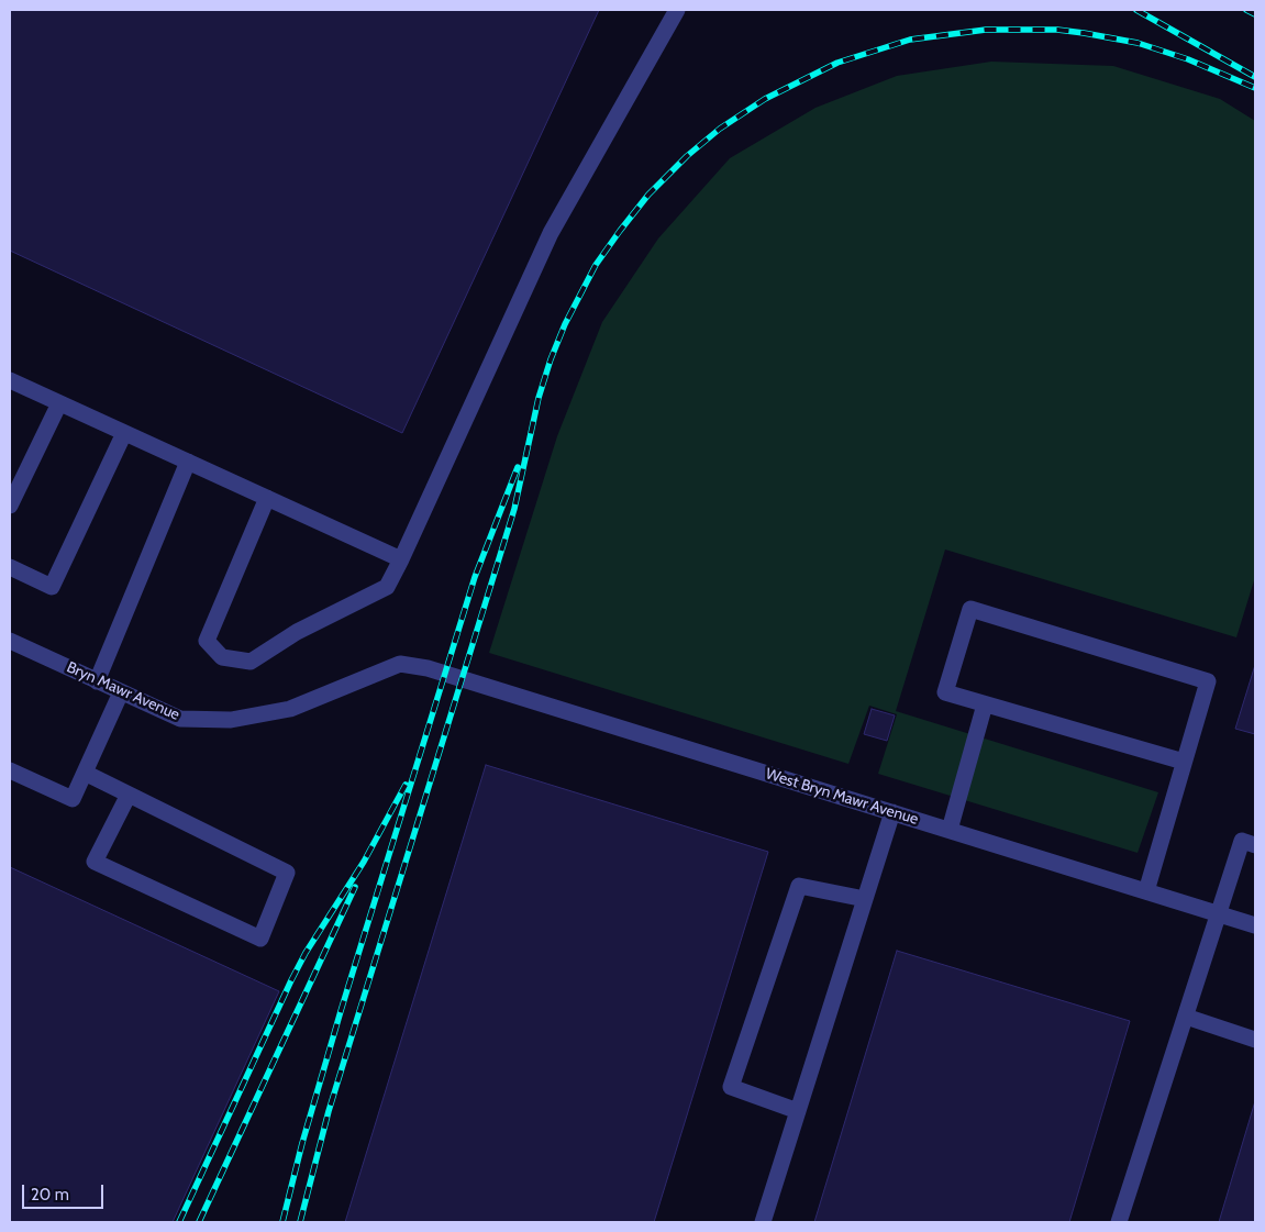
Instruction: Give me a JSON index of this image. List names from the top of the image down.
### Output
{
  "streets": {
    "street": ["Bryn Mawr Avenue", "West Bryn Mawr Avenue"]
  },
  "crossings": [
    ["Bryn Mawr Avenue", "West Bryn Mawr Avenue"]
  ],
  "scale_bar": "20 m"
}
